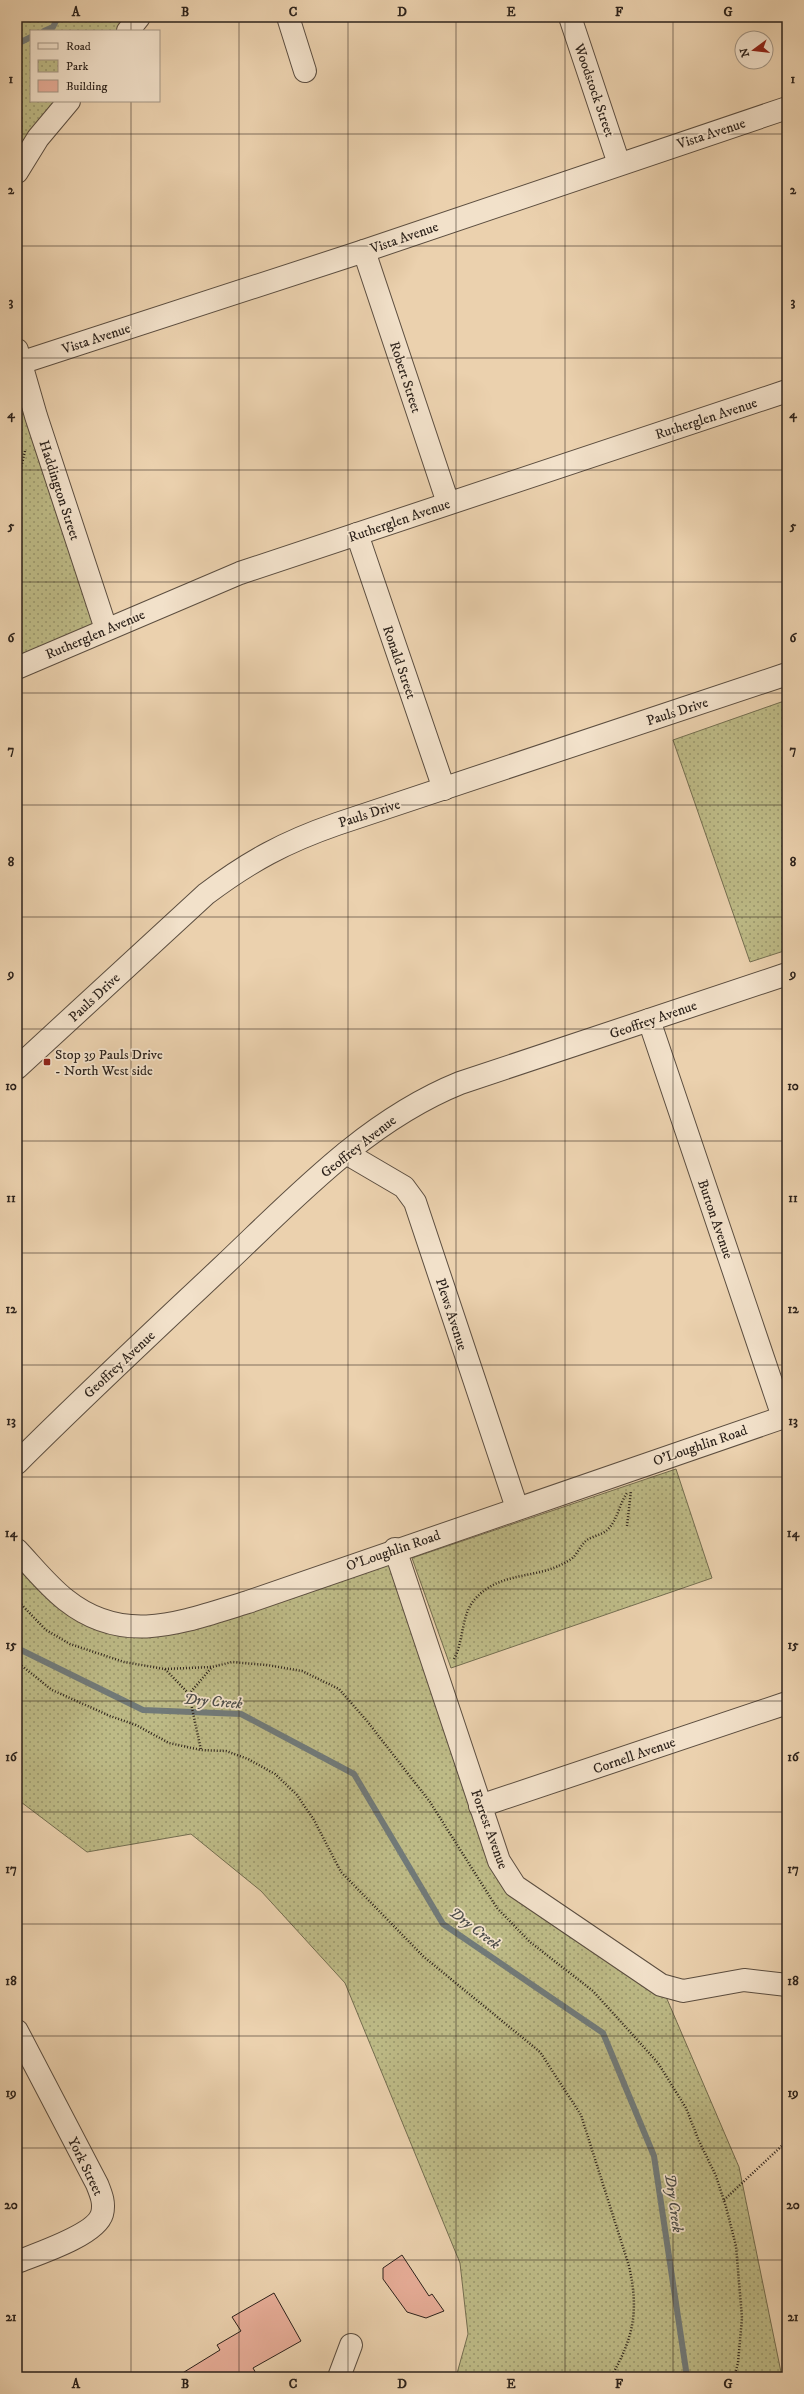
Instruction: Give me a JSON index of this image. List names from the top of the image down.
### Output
{
  "streets": {
    "street": [
      "Woodstock Street",
      "Vista Avenue",
      "Robert Street",
      "Rutherglen Avenue",
      "Haddington Street",
      "Ronald Street",
      "Pauls Drive",
      "Geoffrey Avenue",
      "Burton Avenue",
      "Plews Avenue",
      "O'Loughlin Road",
      "Cornell Avenue",
      "Forrest Avenue",
      "York Street"
    ]
  },
  "crossings": [
    ["Woodstock Street", "Vista Avenue"],
    ["Vista Avenue", "Robert Street"],
    ["Vista Avenue", "Haddington Street"],
    ["Robert Street", "Rutherglen Avenue"],
    ["Rutherglen Avenue", "Haddington Street"],
    ["Rutherglen Avenue", "Ronald Street"],
    ["Ronald Street", "Pauls Drive"],
    ["Geoffrey Avenue", "Burton Avenue"],
    ["Geoffrey Avenue", "Plews Avenue"],
    ["Burton Avenue", "O'Loughlin Road"],
    ["Plews Avenue", "O'Loughlin Road"],
    ["O'Loughlin Road", "Forrest Avenue"],
    ["Cornell Avenue", "Forrest Avenue"]
  ],
  "water": ["Dry Creek"],
  "places": {
    "transit": ["Stop 39 Pauls Drive - North West side"]
  },
  "legend": ["Road", "Park", "Building"],
  "north": "left",
  "grid": {
    "columns": [
      "A",
      "B",
      "C",
      "D",
      "E",
      "F",
      "G"
    ],
    "rows": [
      "1",
      "2",
      "3",
      "4",
      "5",
      "6",
      "7",
      "8",
      "9",
      "10",
      "11",
      "12",
      "13",
      "14",
      "15",
      "16",
      "17",
      "18",
      "19",
      "20",
      "21"
    ]
  }
}
